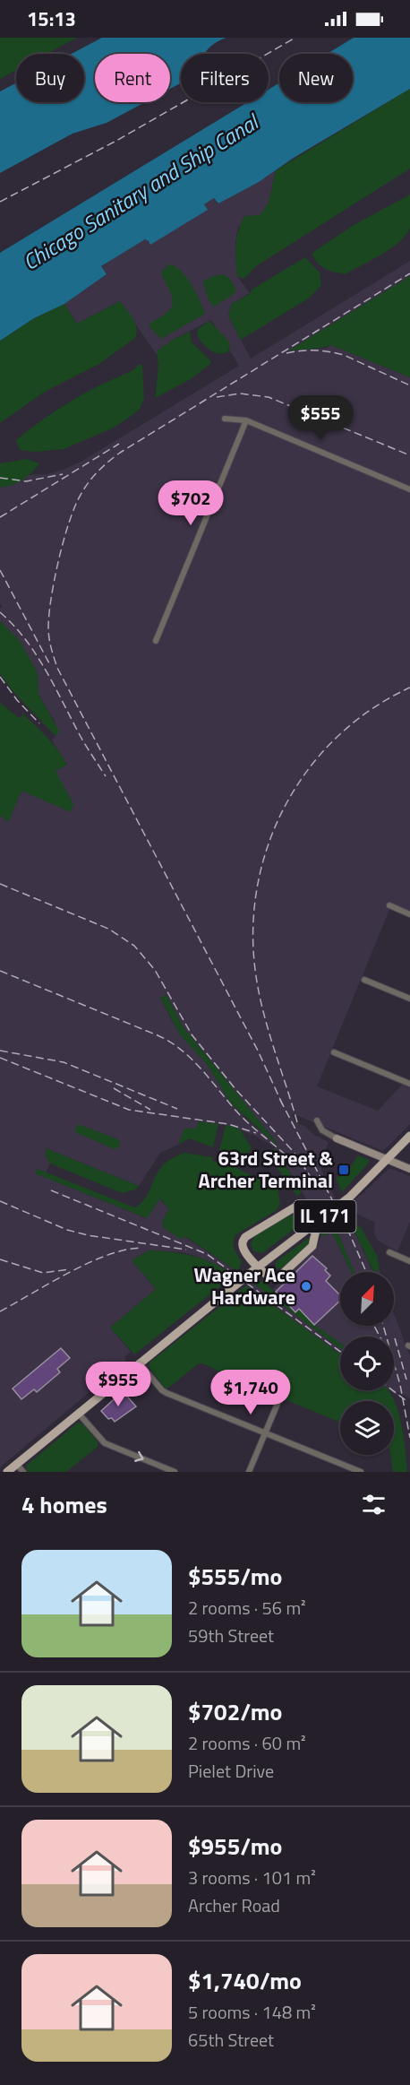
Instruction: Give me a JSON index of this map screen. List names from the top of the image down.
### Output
{
  "streets": {
    "main road": ["IL 171"]
  },
  "water": ["Chicago Sanitary and Ship Canal"],
  "places": {
    "transit": ["63rd Street & Archer Terminal"],
    "other": ["Wagner Ace Hardware"]
  },
  "north": "top right",
  "page": {
    "status": "15:13",
    "chip": [
      "Buy",
      "Rent",
      "Filters",
      "New"
    ],
    "price": [
      "$555",
      "$702",
      "$955",
      "$1,740"
    ],
    "heading": "4 homes",
    "list": [
      {
        "name": "$555/mo",
        "note": "2 rooms · 56 m² · 59th Street"
      },
      {
        "name": "$702/mo",
        "note": "2 rooms · 60 m² · Pielet Drive"
      },
      {
        "name": "$955/mo",
        "note": "3 rooms · 101 m² · Archer Road"
      },
      {
        "name": "$1,740/mo",
        "note": "5 rooms · 148 m² · 65th Street"
      }
    ]
  }
}
